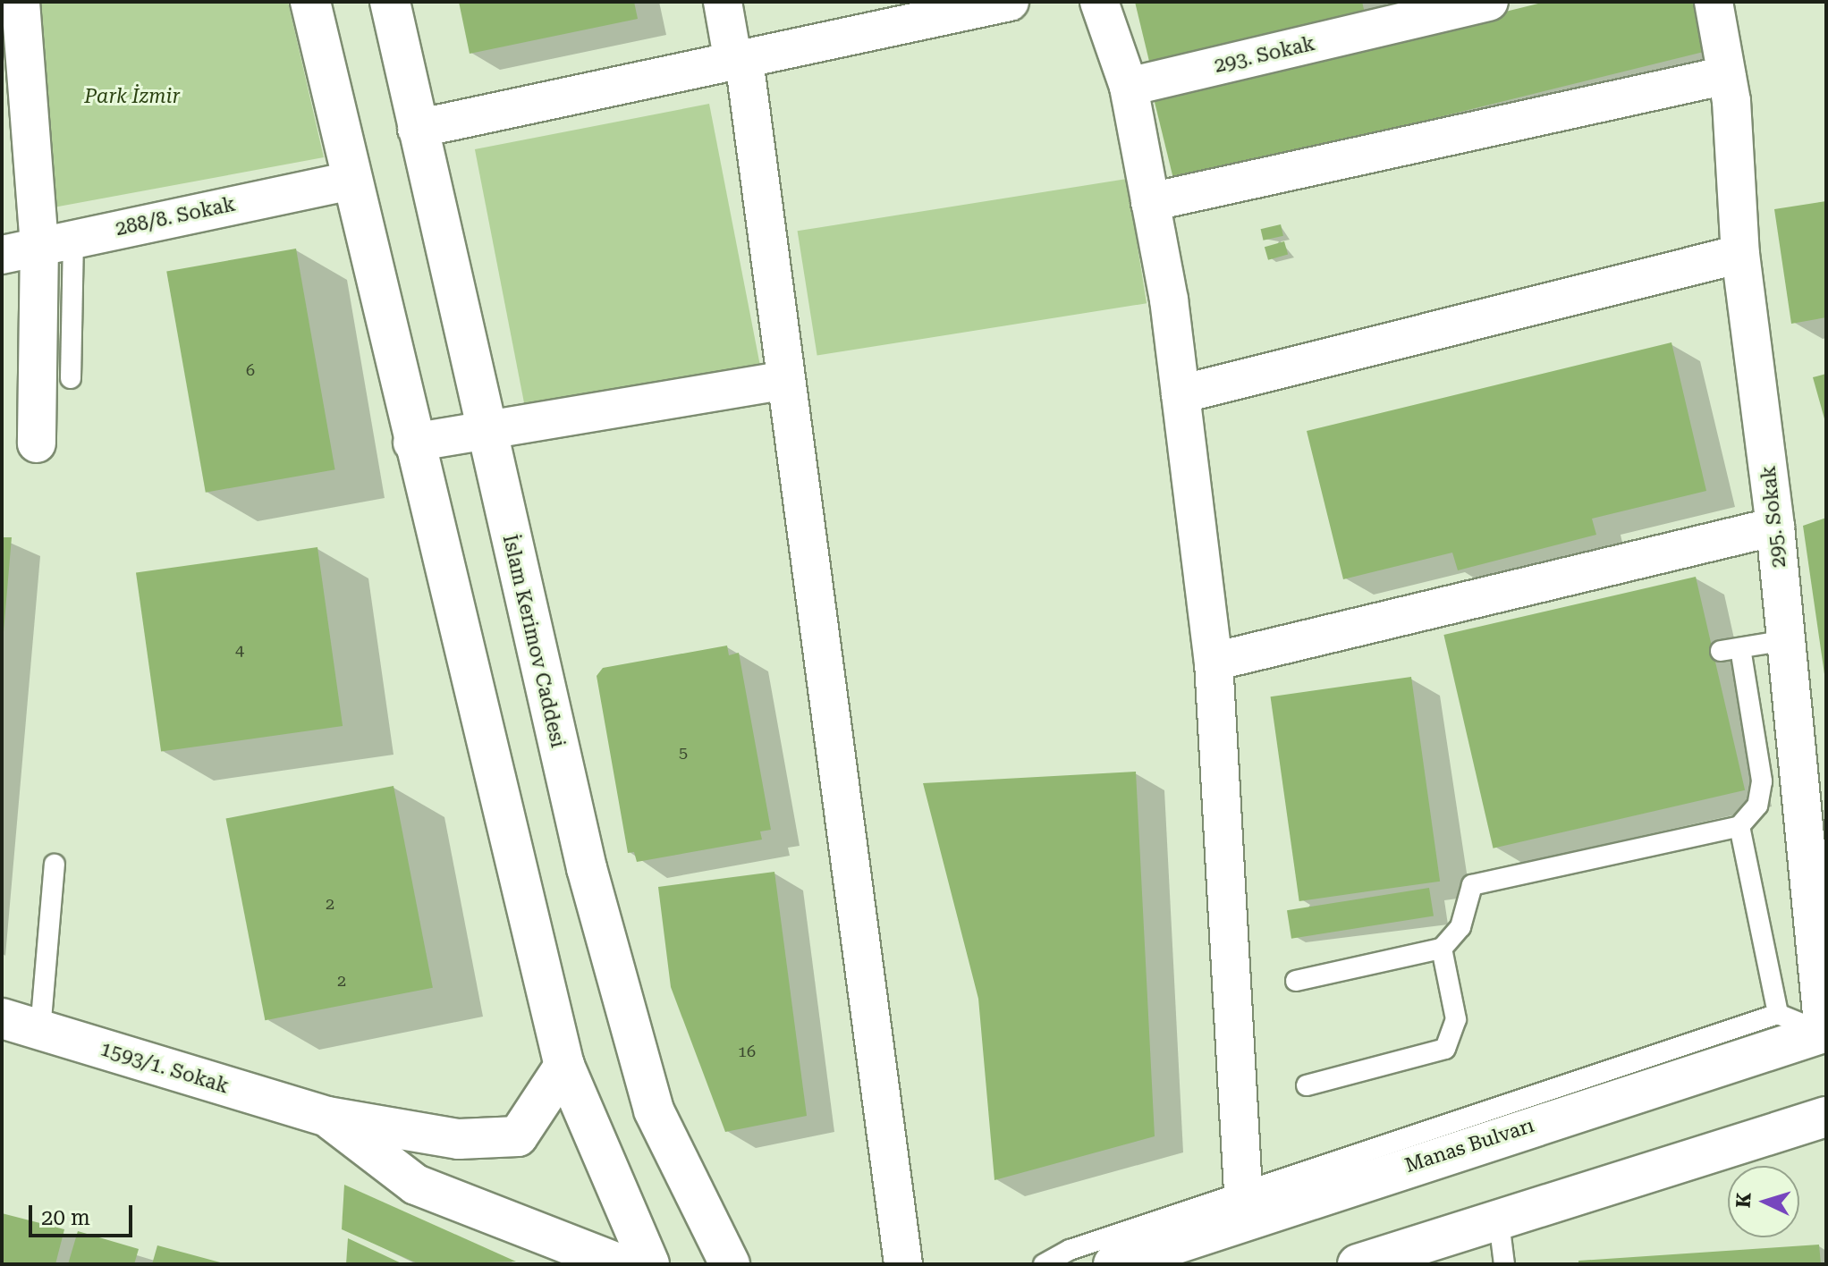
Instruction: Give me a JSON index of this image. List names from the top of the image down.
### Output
{
  "streets": {
    "main road": ["İslam Kerimov Caddesi", "1593/1. Sokak", "Manas Bulvarı"],
    "street": ["293. Sokak", "288/8. Sokak", "295. Sokak"]
  },
  "crossings": [
    ["295. Sokak", "Manas Bulvarı"]
  ],
  "parks": ["Park İzmir"],
  "house_numbers": [
    "6",
    "4",
    "5",
    "2",
    "2",
    "16"
  ],
  "scale_bar": "20 m",
  "north": "left"
}
